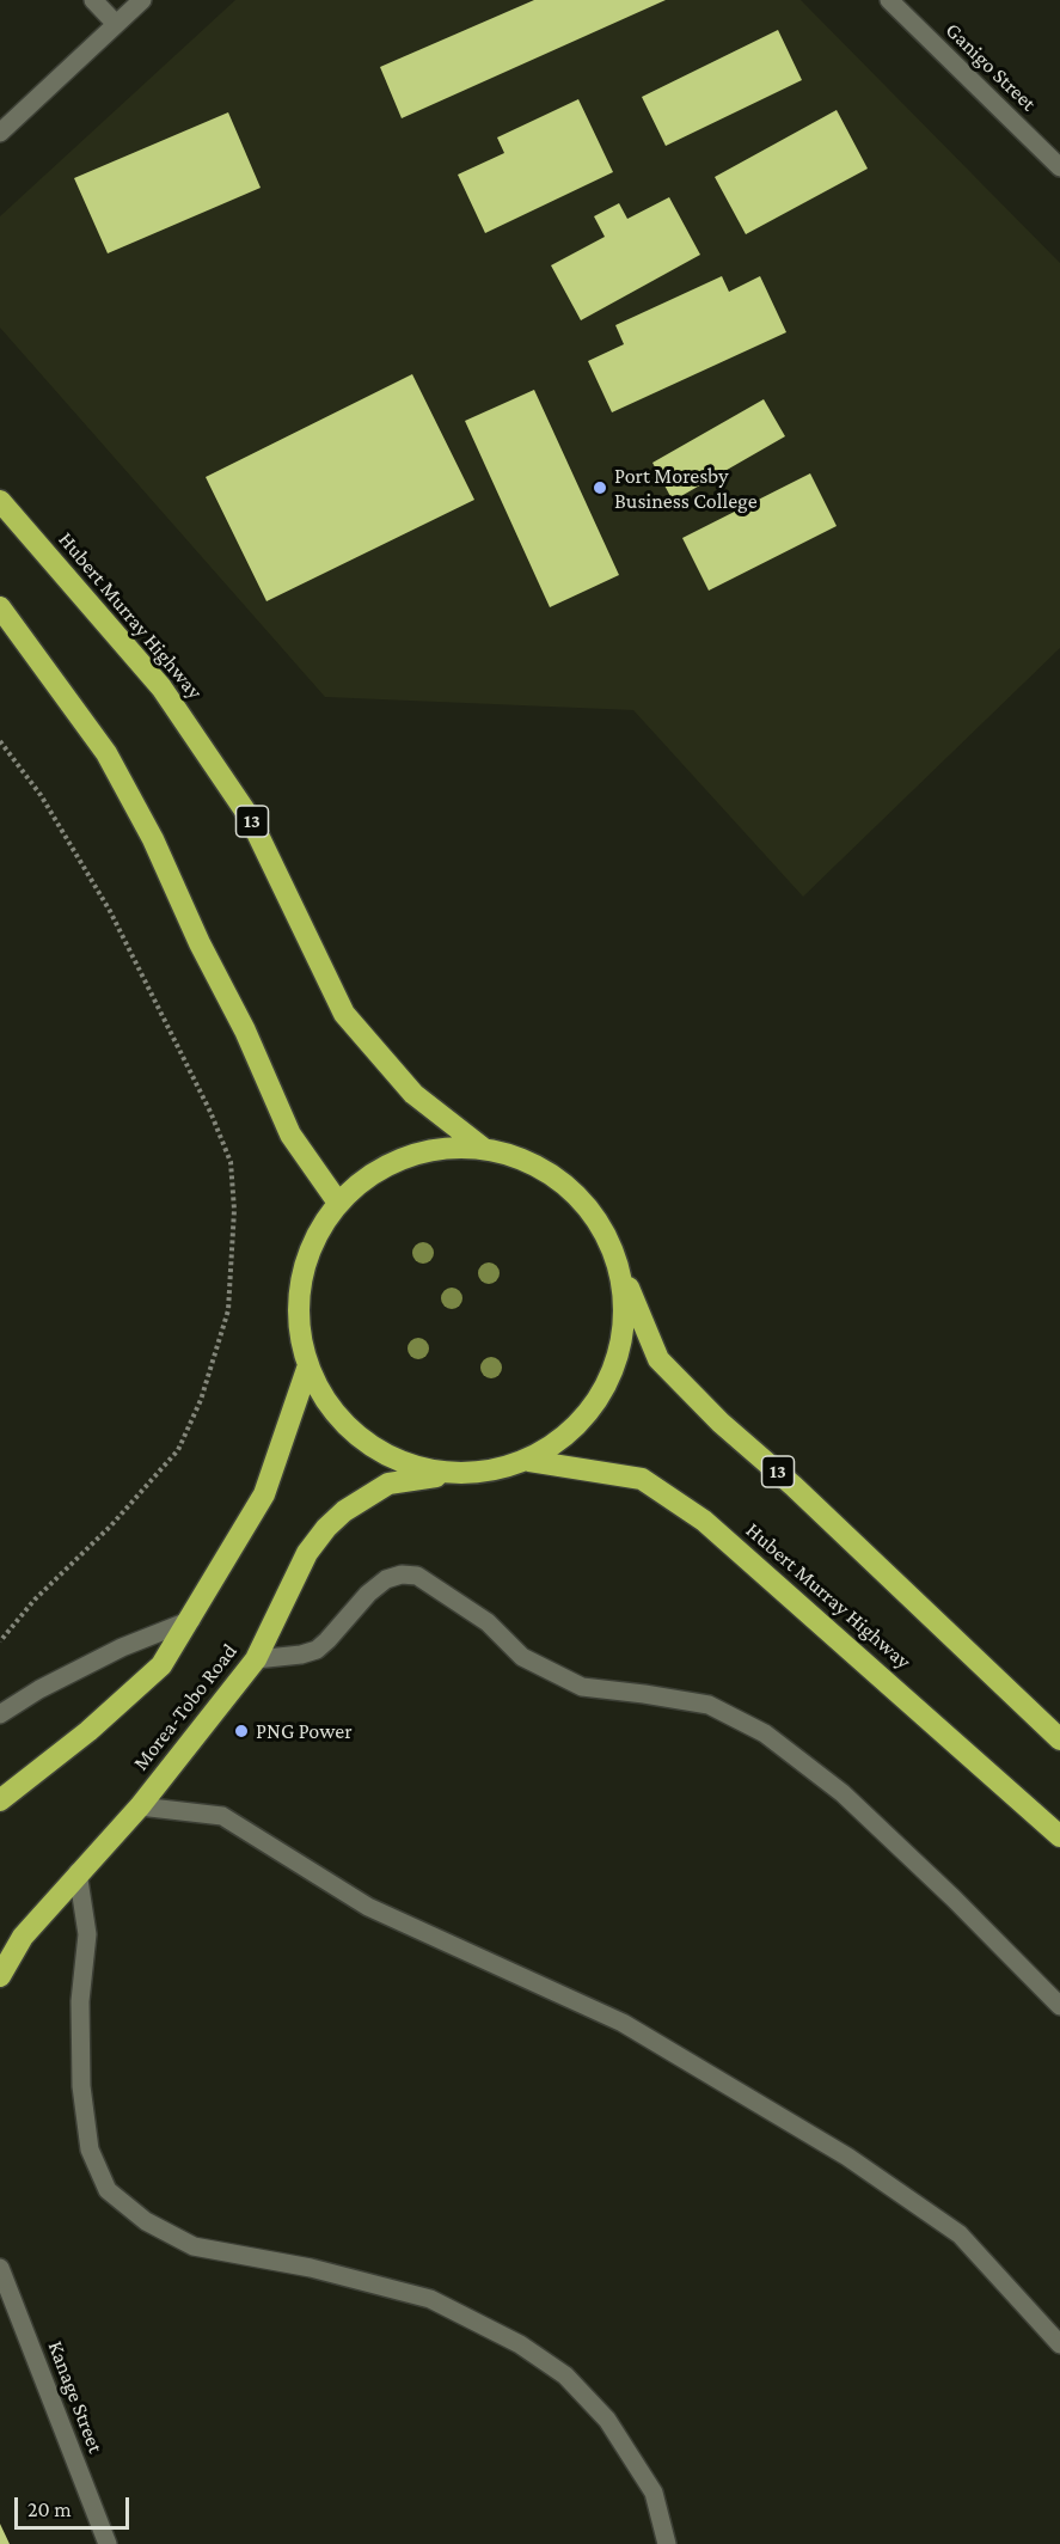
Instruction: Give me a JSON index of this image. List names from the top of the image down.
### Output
{
  "streets": {
    "highway": ["Hubert Murray Highway", "13", "Morea-Tobo Road"],
    "street": ["Ganigo Street", "Kanage Street"]
  },
  "crossings": [
    ["Hubert Murray Highway", "Morea-Tobo Road"]
  ],
  "places": ["Port Moresby Business College", "PNG Power"],
  "scale_bar": "20 m"
}
